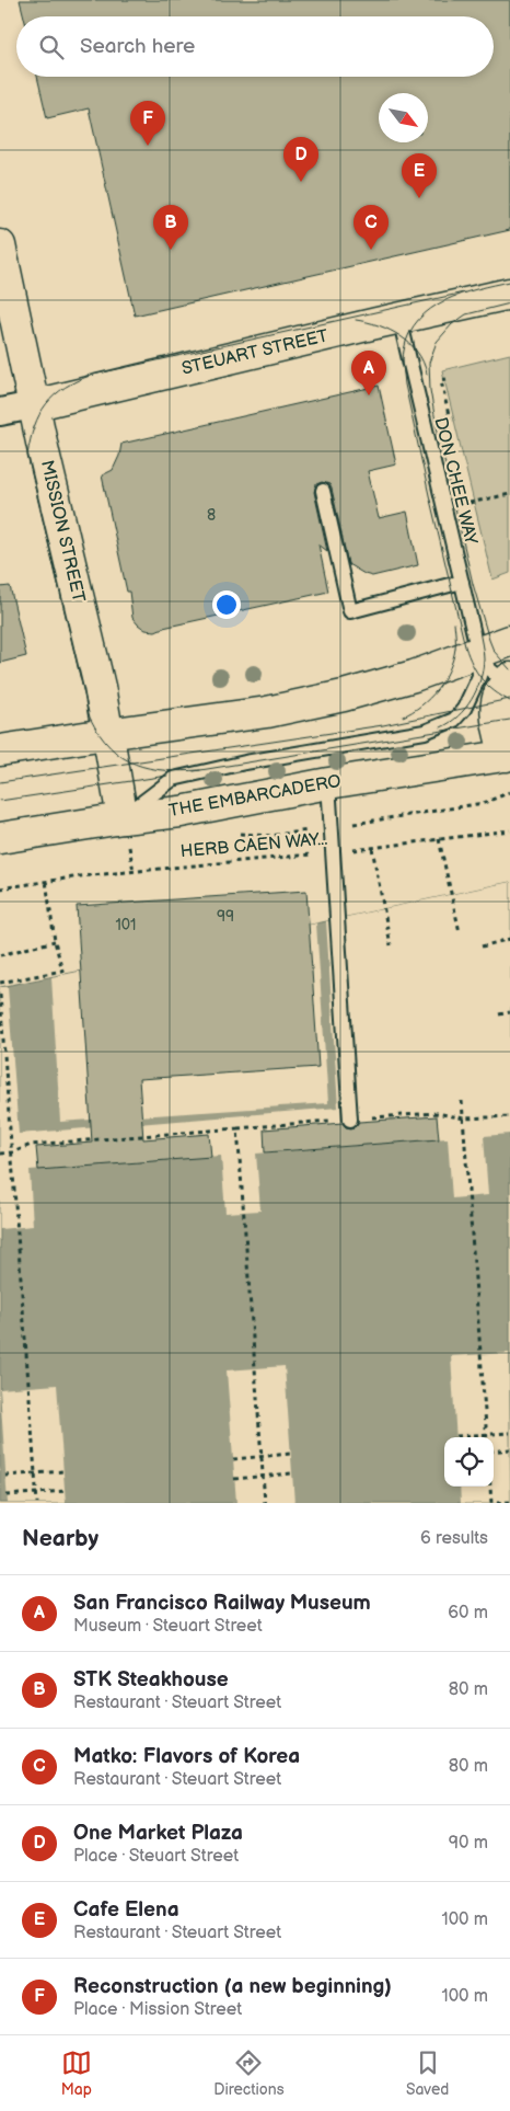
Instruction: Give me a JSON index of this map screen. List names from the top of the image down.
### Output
{
  "streets": {
    "main road": ["STEUART STREET", "MISSION STREET", "THE EMBARCADERO"],
    "lane": ["DON CHEE WAY"],
    "path": ["HERB CAEN WAY..."]
  },
  "crossings": [
    ["STEUART STREET", "DON CHEE WAY"],
    ["STEUART STREET", "MISSION STREET"],
    ["MISSION STREET", "THE EMBARCADERO"]
  ],
  "house_numbers": ["8", "99", "101"],
  "north": "bottom right",
  "page": {
    "search": "Search here",
    "pins": [
      "F",
      "D",
      "E",
      "B",
      "C",
      "A"
    ],
    "heading": ["Nearby", "6 results"],
    "list": [
      {
        "mark": "A",
        "name": "San Francisco Railway Museum",
        "note": "Museum · Steuart Street",
        "value": "60 m"
      },
      {
        "mark": "B",
        "name": "STK Steakhouse",
        "note": "Restaurant · Steuart Street",
        "value": "80 m"
      },
      {
        "mark": "C",
        "name": "Matko: Flavors of Korea",
        "note": "Restaurant · Steuart Street",
        "value": "80 m"
      },
      {
        "mark": "D",
        "name": "One Market Plaza",
        "note": "Place · Steuart Street",
        "value": "90 m"
      },
      {
        "mark": "E",
        "name": "Cafe Elena",
        "note": "Restaurant · Steuart Street",
        "value": "100 m"
      },
      {
        "mark": "F",
        "name": "Reconstruction (a new beginning)",
        "note": "Place · Mission Street",
        "value": "100 m"
      }
    ],
    "nav": ["Map", "Directions", "Saved"]
  }
}
